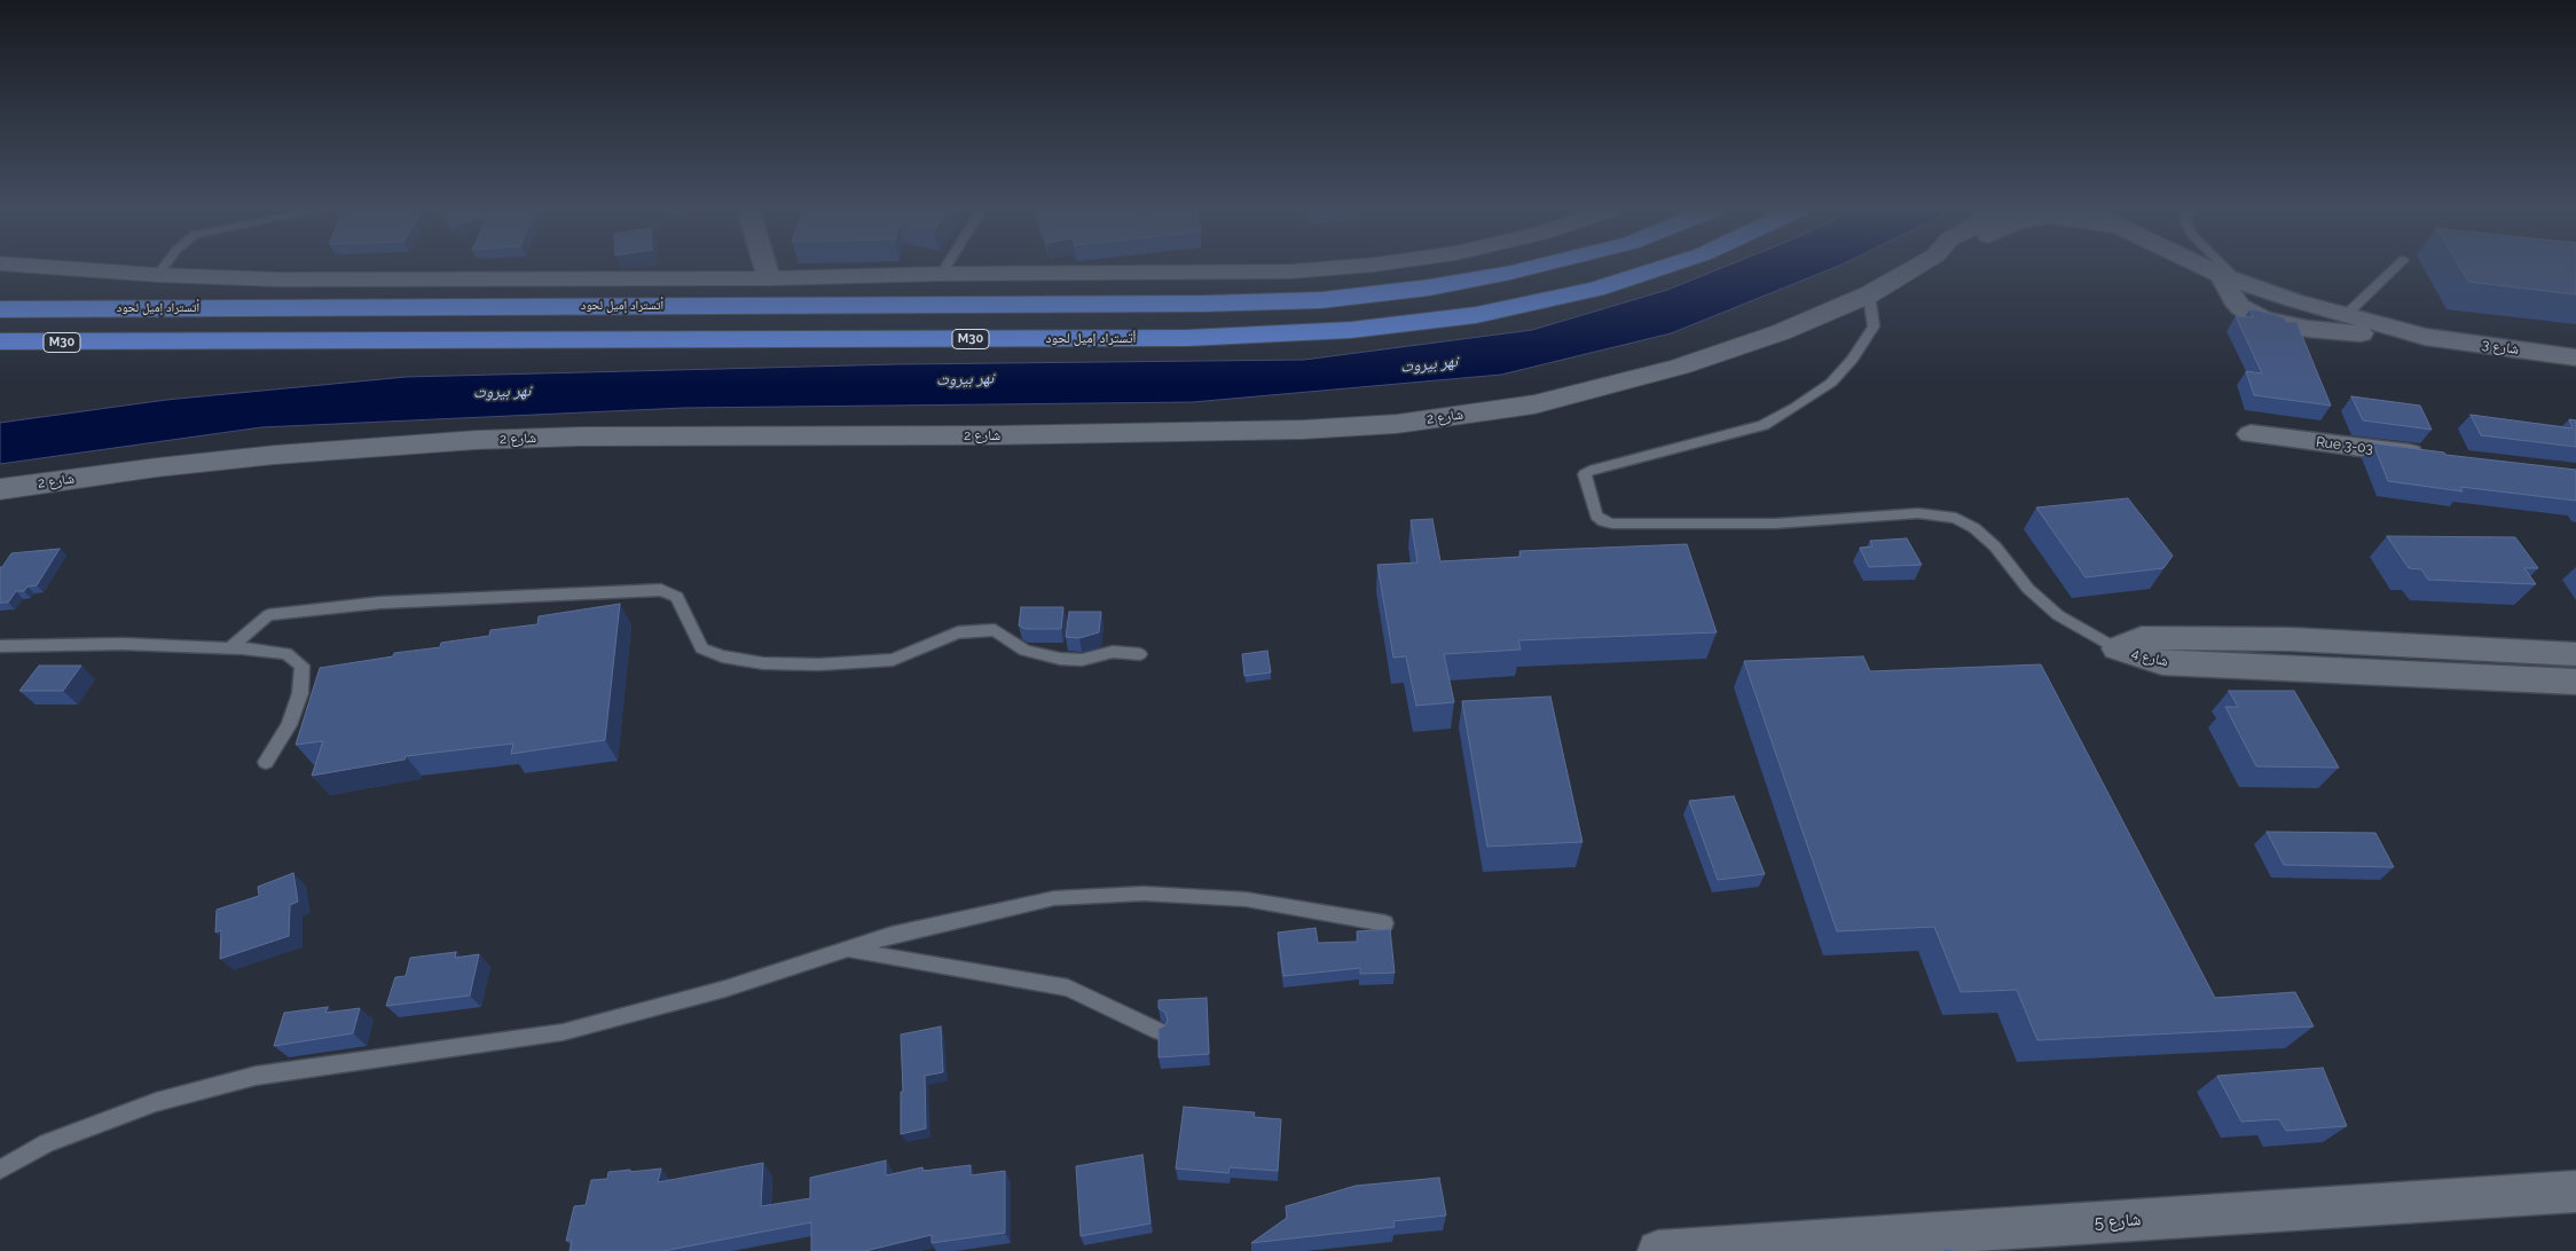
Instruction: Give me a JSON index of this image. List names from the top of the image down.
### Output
{
  "streets": {
    "highway": ["أتستراد إميل لحود", "M30"],
    "street": [
      "شارع 3",
      "شارع 2",
      "Rue 3-03",
      "شارع 4",
      "شارع 5"
    ]
  },
  "crossings": [
    ["أتستراد إميل لحود", "M30"]
  ],
  "water": ["نهر بيروت"]
}
